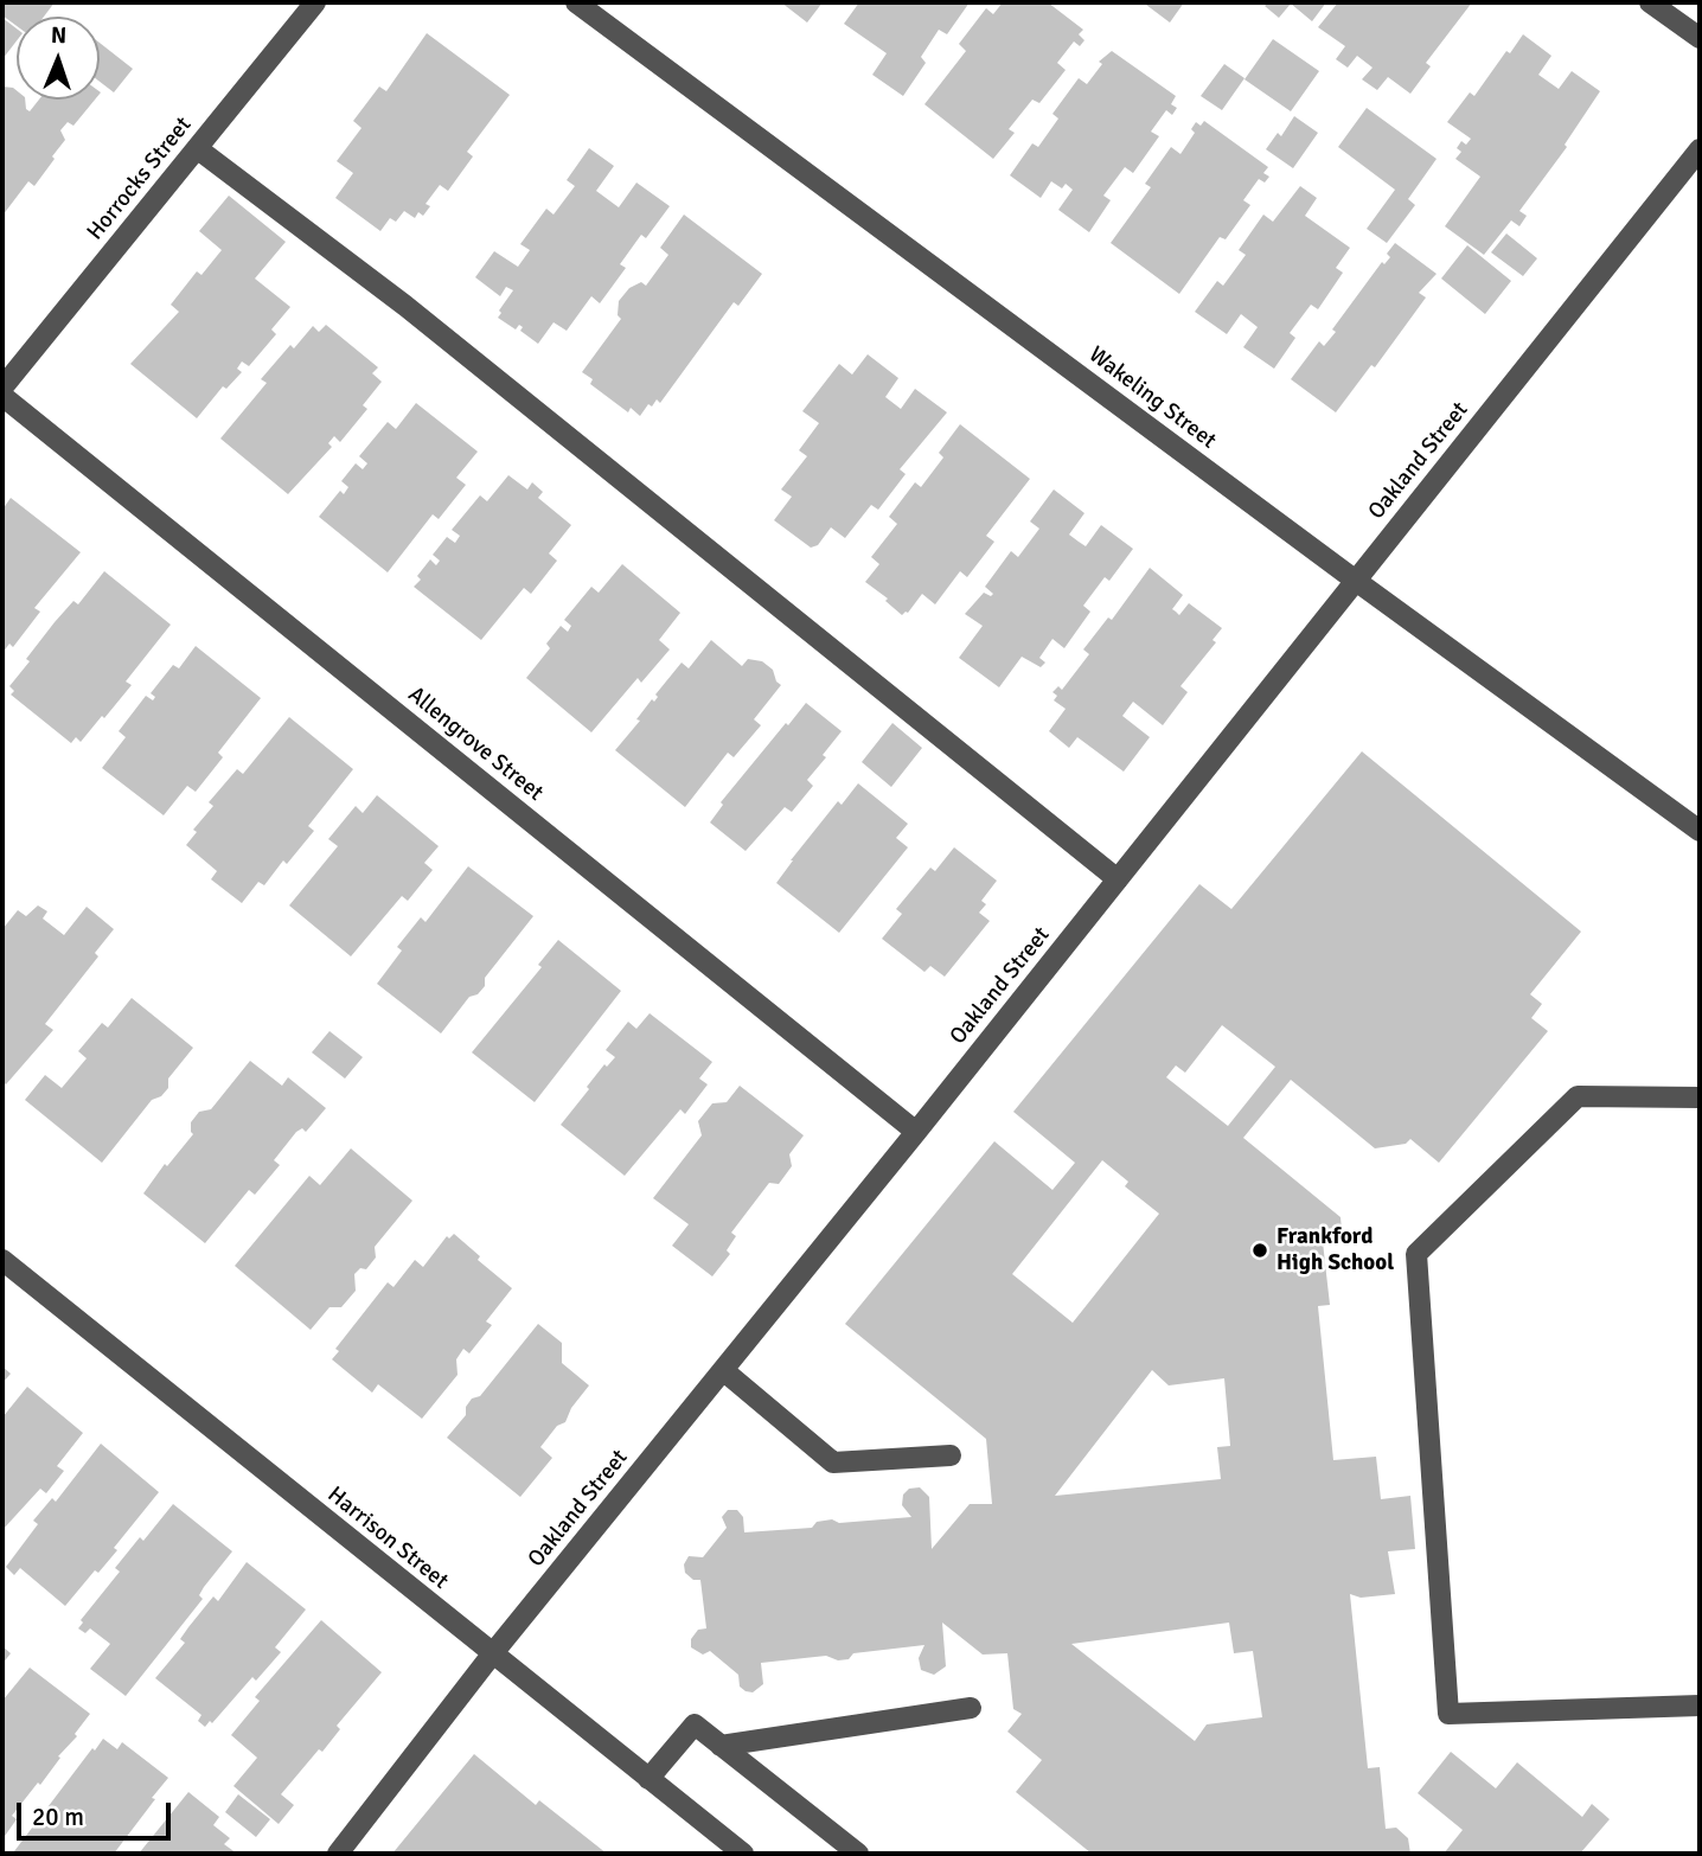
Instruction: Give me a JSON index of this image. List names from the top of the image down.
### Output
{
  "streets": {
    "street": [
      "Horrocks Street",
      "Wakeling Street",
      "Oakland Street",
      "Allengrove Street",
      "Harrison Street"
    ]
  },
  "crossings": [
    ["Wakeling Street", "Oakland Street"],
    ["Oakland Street", "Allengrove Street"],
    ["Oakland Street", "Harrison Street"]
  ],
  "places": ["Frankford High School"],
  "scale_bar": "20 m",
  "north": "top"
}
